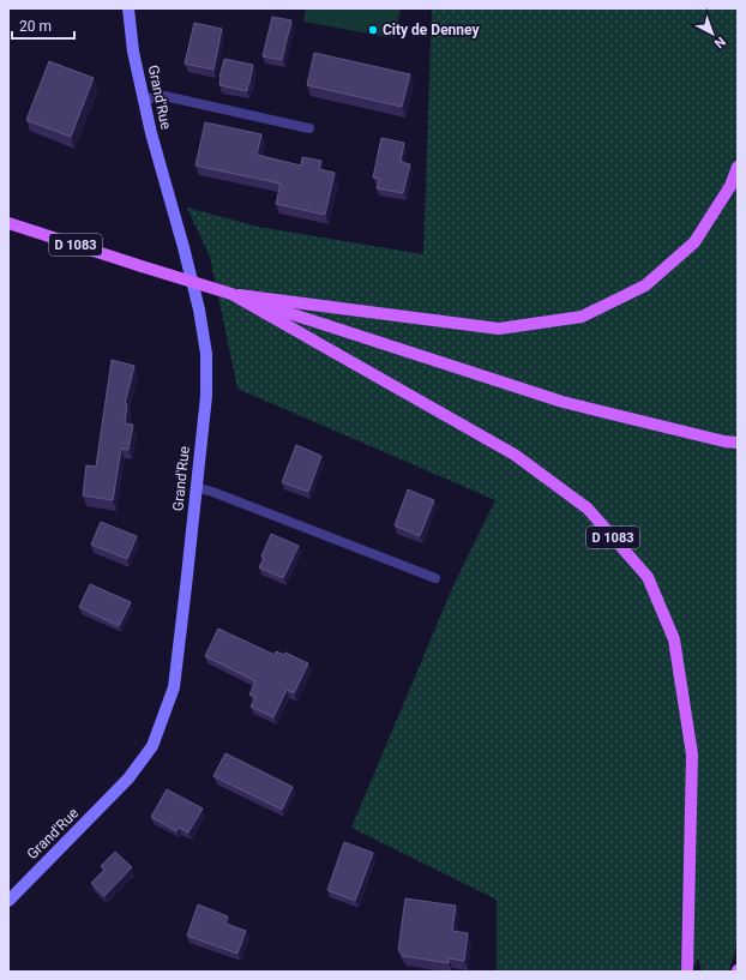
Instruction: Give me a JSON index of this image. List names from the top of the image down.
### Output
{
  "streets": {
    "main road": ["D 1083"],
    "street": ["Grand'Rue"]
  },
  "places": ["City de Denney"],
  "scale_bar": "20 m",
  "north": "bottom right"
}
